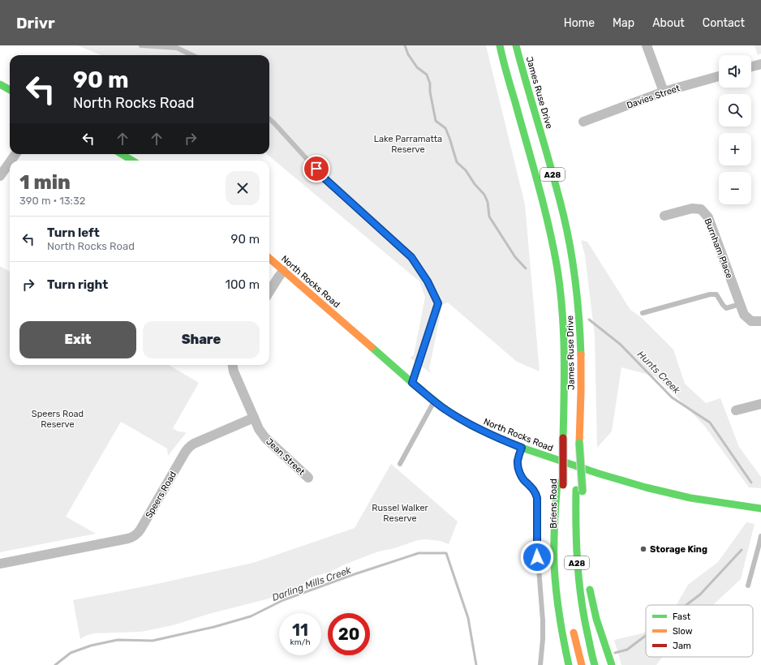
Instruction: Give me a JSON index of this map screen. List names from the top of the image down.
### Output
{
  "streets": {
    "main road": [
      "James Ruse Drive",
      "A28",
      "North Rocks Road",
      "Briens Road"
    ],
    "street": [
      "Davies Street",
      "Burnham Place",
      "Jean Street",
      "Speers Road"
    ]
  },
  "crossings": [
    ["James Ruse Drive", "Briens Road"],
    ["Jean Street", "Speers Road"]
  ],
  "water": ["Hunts Creek", "Darling Mills Creek"],
  "parks": ["Lake Parramatta Reserve", "Speers Road Reserve", "Russel Walker Reserve"],
  "places": ["Storage King"],
  "legend": ["Fast", "Slow", "Jam"],
  "page": {
    "header": "Drivr",
    "nav": [
      "Home",
      "Map",
      "About",
      "Contact"
    ],
    "map_buttons": ["+", "−"],
    "turn": ["90 m", "North Rocks Road"],
    "heading": ["1 min", "390 m · 13:32"],
    "list": [
      {
        "name": "Turn left",
        "note": "North Rocks Road",
        "value": "90 m"
      },
      {
        "name": "Turn right",
        "value": "100 m"
      }
    ],
    "buttons": ["Exit", "Share"],
    "speed": "11 km/h",
    "limit": "20"
  }
}
